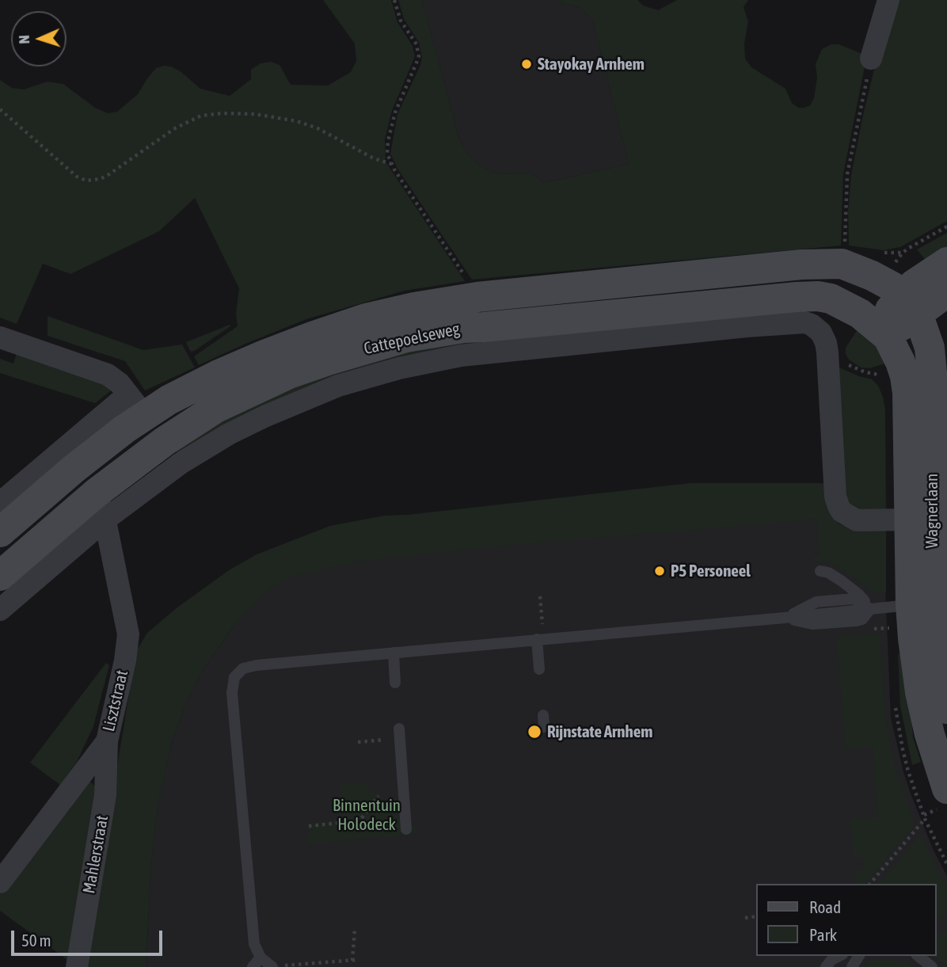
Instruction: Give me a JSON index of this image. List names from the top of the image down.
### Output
{
  "streets": {
    "street": [
      "Cattepoelseweg",
      "Wagnerlaan",
      "Lisztstraat",
      "Mahlerstraat"
    ]
  },
  "crossings": [
    ["Cattepoelseweg", "Wagnerlaan"],
    ["Cattepoelseweg", "Lisztstraat"],
    ["Lisztstraat", "Mahlerstraat"]
  ],
  "parks": ["Binnentuin Holodeck"],
  "places": ["Stayokay Arnhem", "P5 Personeel", "Rijnstate Arnhem"],
  "legend": ["Road", "Park"],
  "scale_bar": "50 m",
  "north": "left"
}
